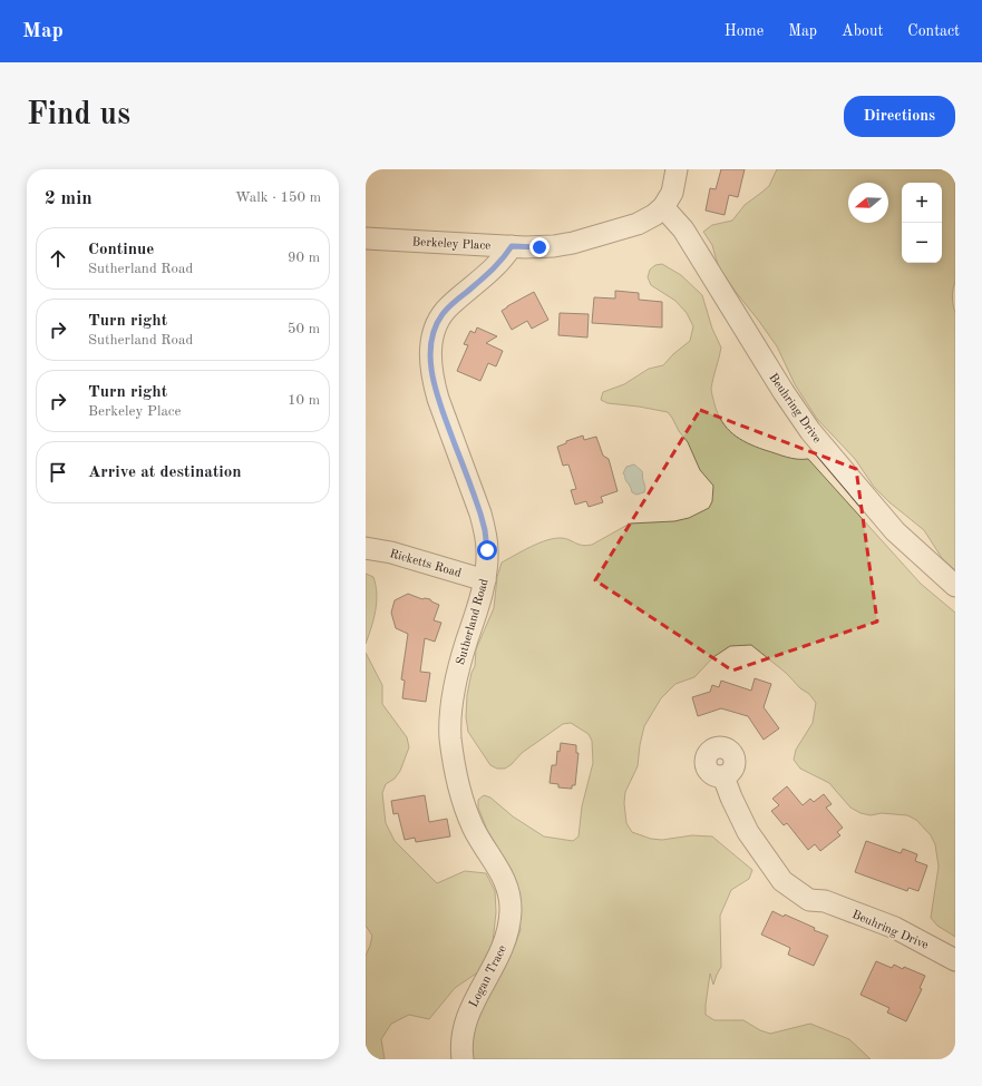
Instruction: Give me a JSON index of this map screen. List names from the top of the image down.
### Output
{
  "streets": {
    "street": [
      "Berkeley Place",
      "Beuhring Drive",
      "Ricketts Road",
      "Sutherland Road",
      "Logan Trace"
    ]
  },
  "crossings": [
    ["Berkeley Place", "Beuhring Drive"],
    ["Berkeley Place", "Sutherland Road"],
    ["Ricketts Road", "Sutherland Road"],
    ["Sutherland Road", "Logan Trace"]
  ],
  "north": "left",
  "page": {
    "header": "Map",
    "nav": [
      "Home",
      "Map",
      "About",
      "Contact"
    ],
    "buttons": "Directions",
    "title": "Find us",
    "heading": ["2 min", "Walk · 150 m"],
    "map_buttons": ["+", "−"],
    "list": [
      ["Continue", "Sutherland Road", "90 m"],
      ["Turn right", "Sutherland Road", "50 m"],
      ["Turn right", "Berkeley Place", "10 m"],
      "Arrive at destination"
    ]
  }
}
